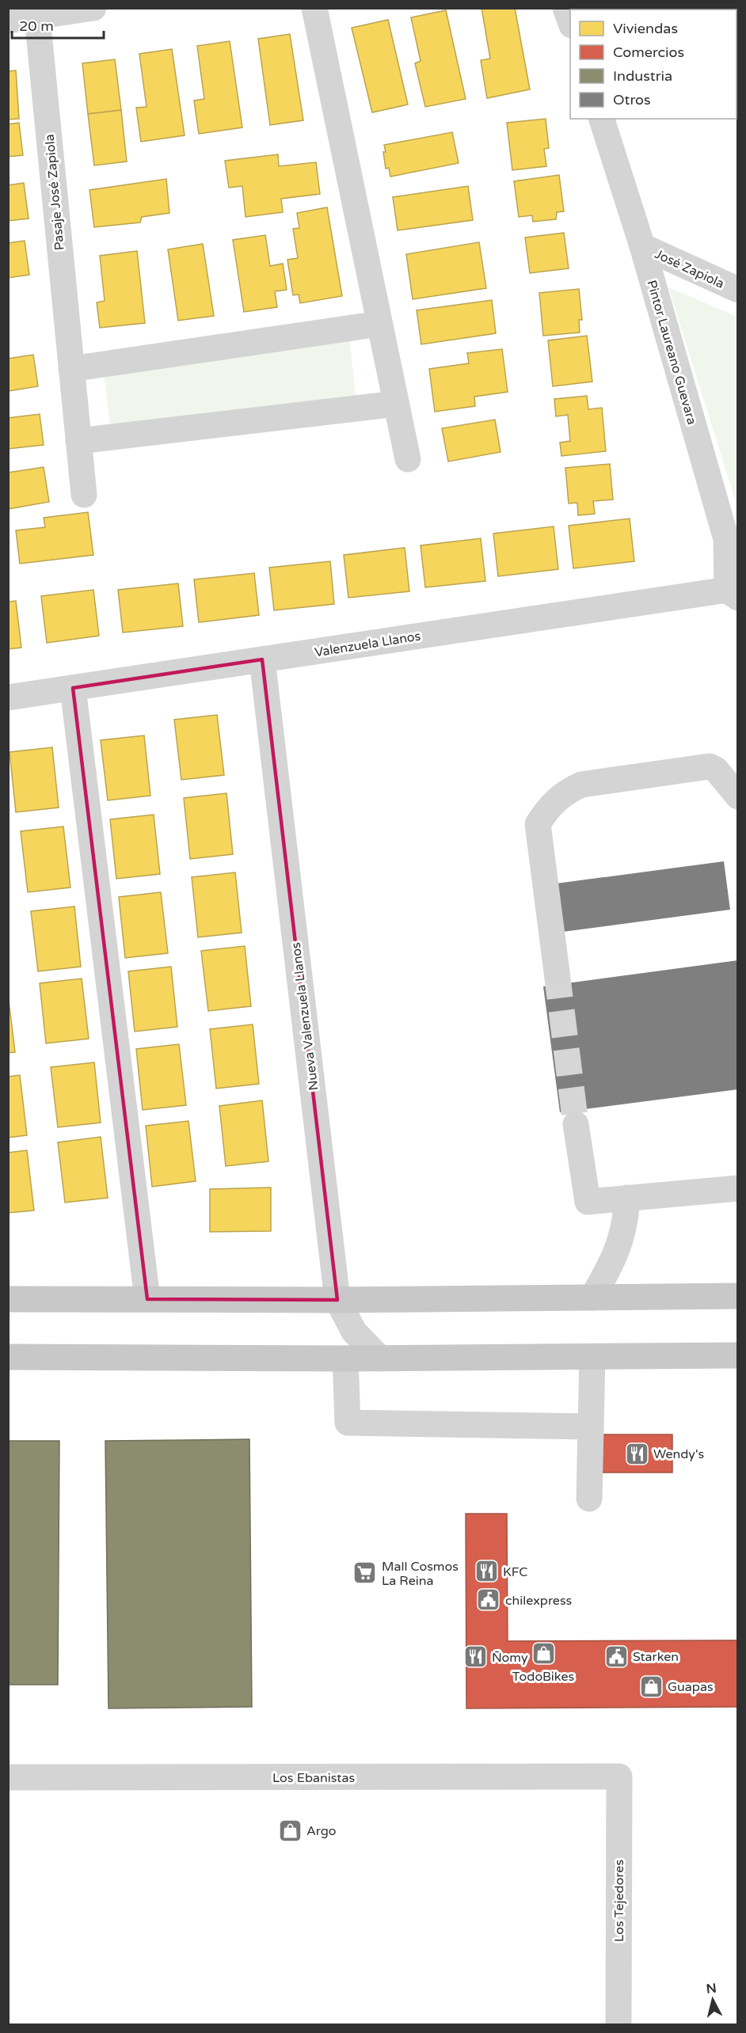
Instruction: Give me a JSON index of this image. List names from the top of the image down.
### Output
{
  "streets": {
    "street": [
      "Pasaje José Zapiola",
      "José Zapiola",
      "Pintor Laureano Guevara",
      "Valenzuela Llanos",
      "Nueva Valenzuela Llanos",
      "Los Ebanistas",
      "Los Tejedores"
    ]
  },
  "crossings": [
    ["José Zapiola", "Pintor Laureano Guevara"],
    ["Pintor Laureano Guevara", "Valenzuela Llanos"],
    ["Valenzuela Llanos", "Nueva Valenzuela Llanos"],
    ["Los Ebanistas", "Los Tejedores"]
  ],
  "places": {
    "restaurant": ["Wendy's", "KFC", "Ñomy"],
    "supermarket": ["Mall Cosmos La Reina"],
    "public building": ["chilexpress", "Starken"],
    "shop": ["TodoBikes", "Guapas", "Argo"]
  },
  "legend": [
    "Viviendas",
    "Comercios",
    "Industria",
    "Otros"
  ],
  "scale_bar": "20 m",
  "north": "top"
}
